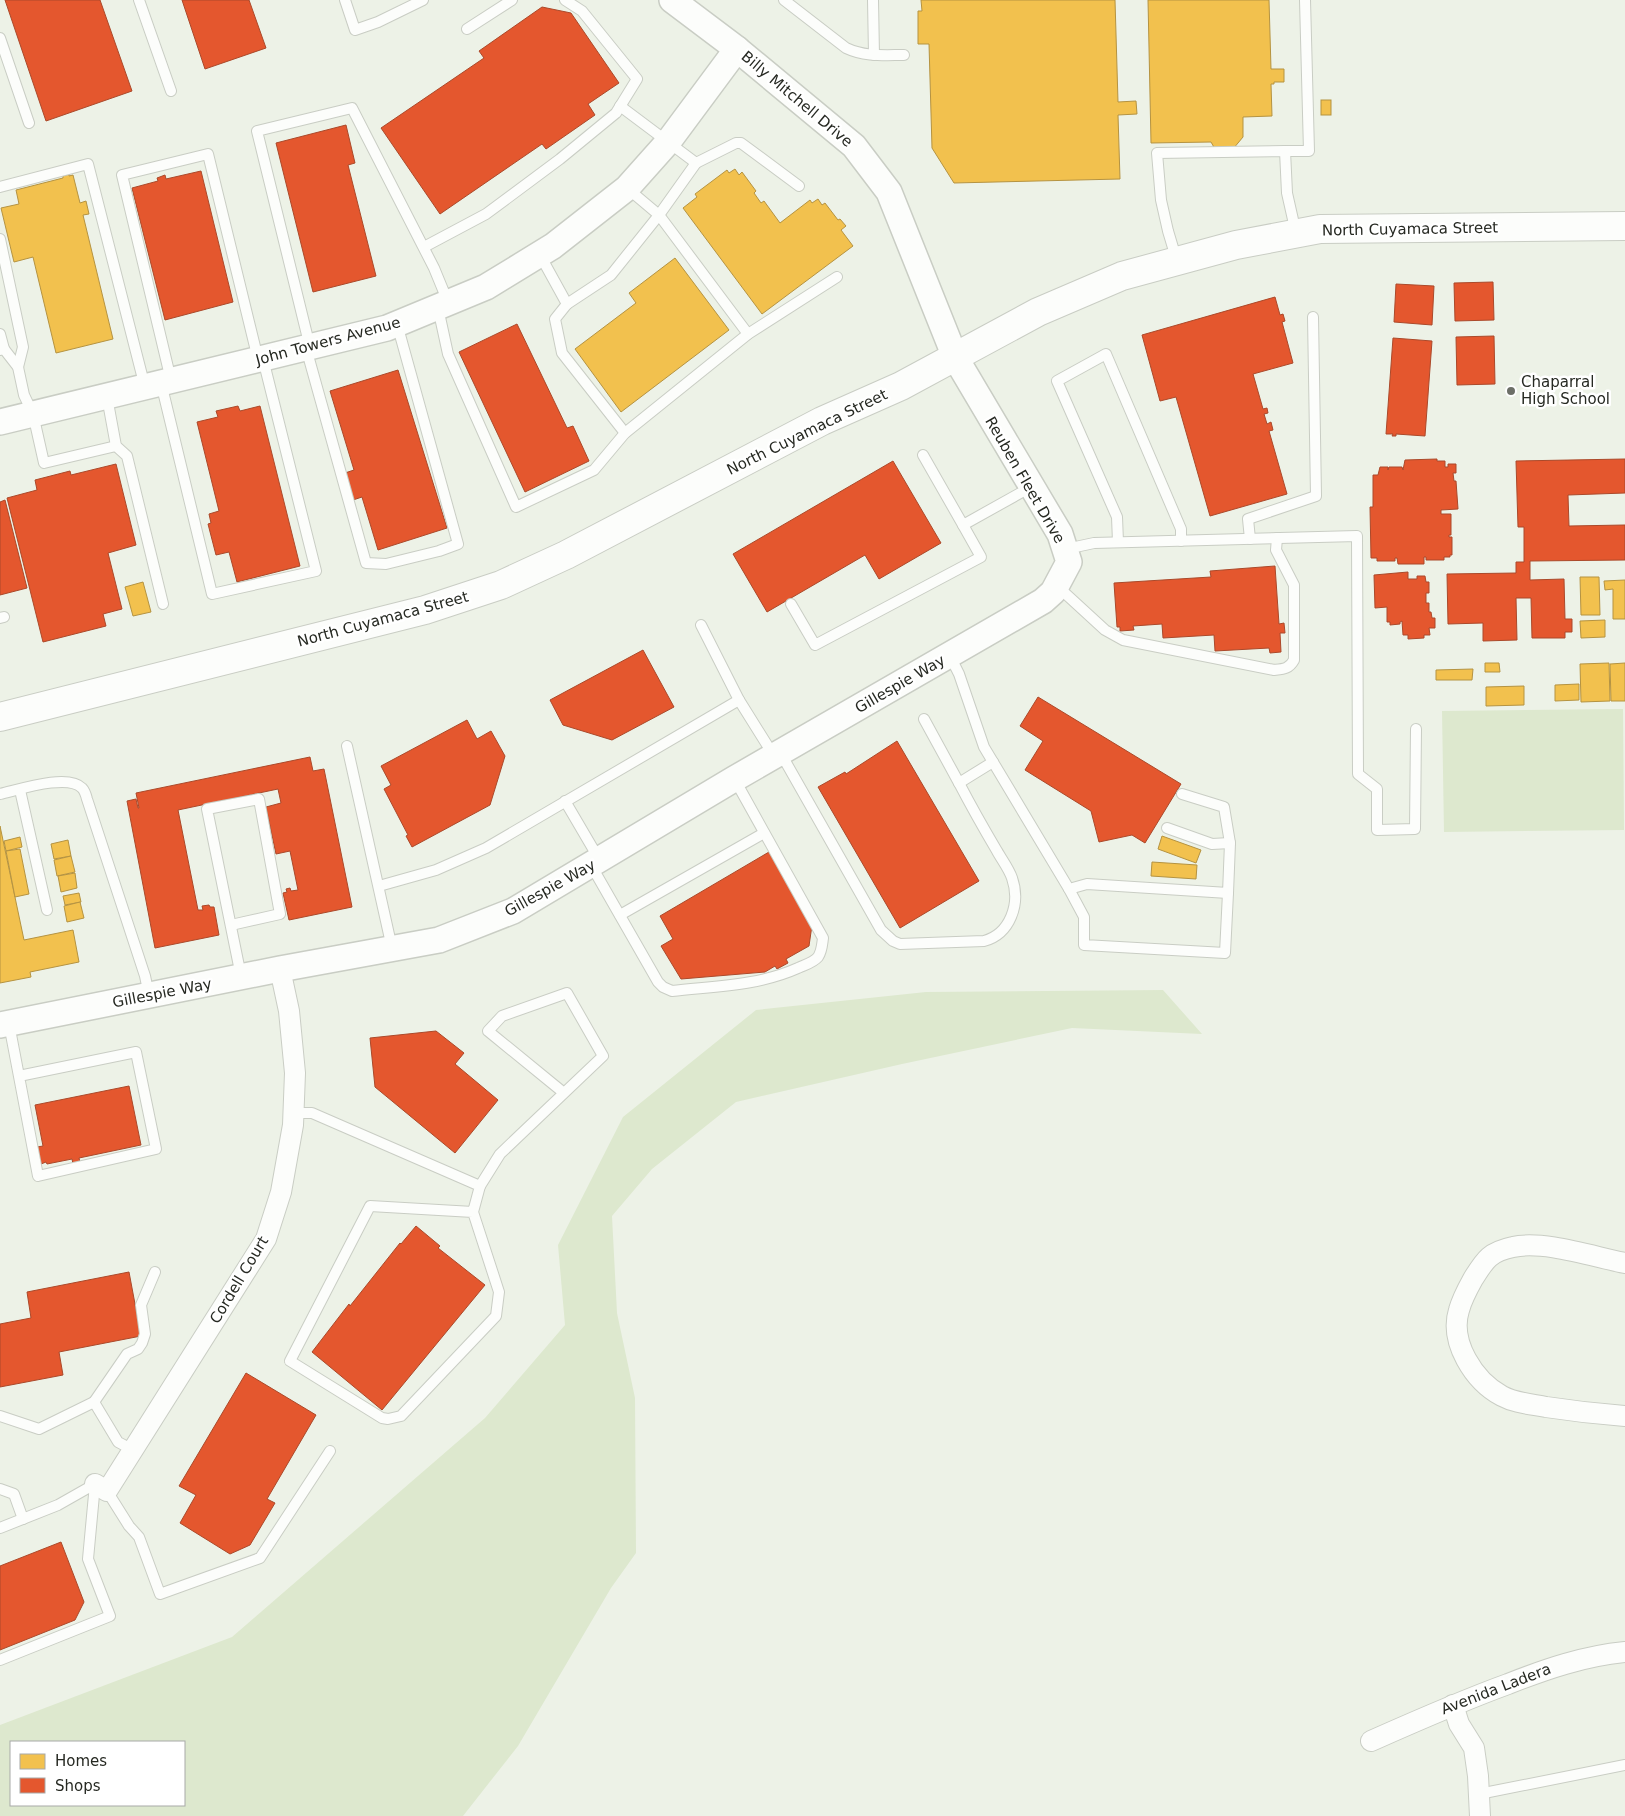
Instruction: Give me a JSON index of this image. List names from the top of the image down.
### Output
{
  "streets": {
    "main road": ["North Cuyamaca Street"],
    "street": [
      "Billy Mitchell Drive",
      "John Towers Avenue",
      "Reuben Fleet Drive",
      "Gillespie Way",
      "Cordell Court",
      "Avenida Ladera"
    ]
  },
  "crossings": [
    ["Billy Mitchell Drive", "North Cuyamaca Street"],
    ["Billy Mitchell Drive", "John Towers Avenue"],
    ["Billy Mitchell Drive", "Reuben Fleet Drive"],
    ["North Cuyamaca Street", "Reuben Fleet Drive"],
    ["Reuben Fleet Drive", "Gillespie Way"],
    ["Gillespie Way", "Cordell Court"]
  ],
  "places": ["Chaparral High School"],
  "legend": ["Homes", "Shops"]
}
